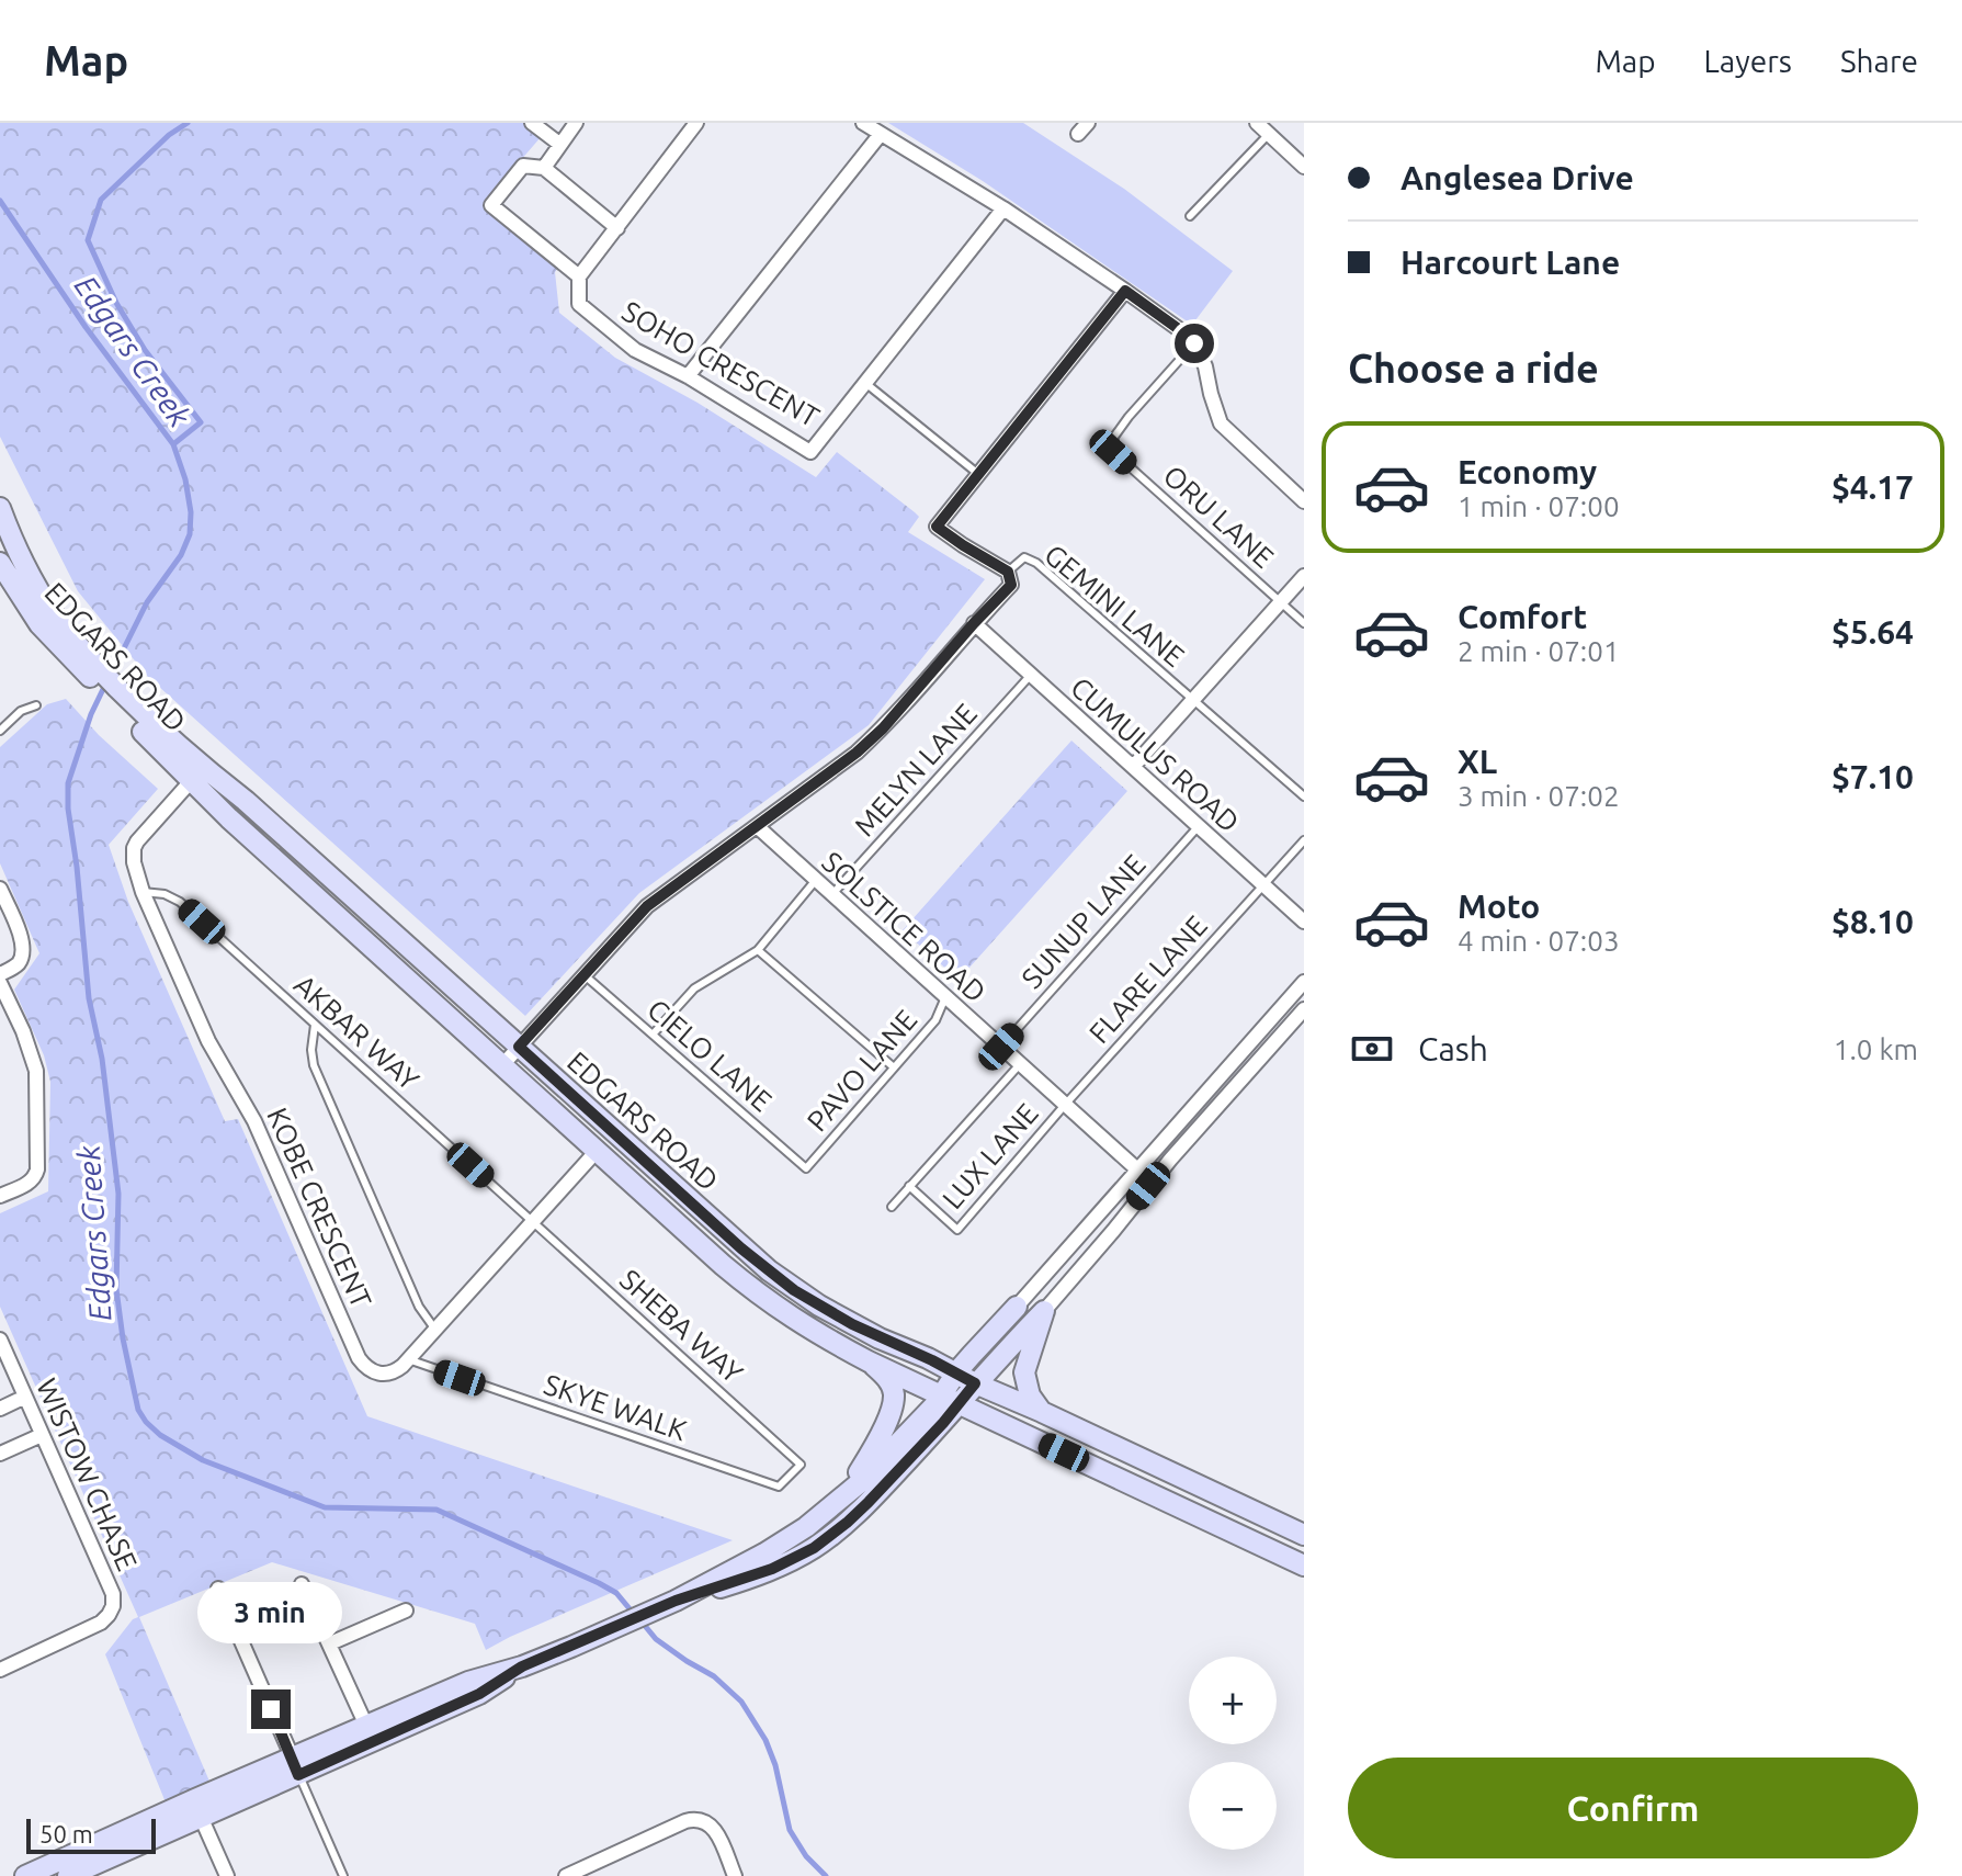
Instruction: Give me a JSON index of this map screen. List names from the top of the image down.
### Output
{
  "streets": {
    "main road": ["EDGARS ROAD"],
    "street": [
      "SOHO CRESCENT",
      "CUMULUS ROAD",
      "SOLSTICE ROAD",
      "KOBE CRESCENT",
      "WISTOW CHASE"
    ],
    "lane": [
      "ORU LANE",
      "GEMINI LANE",
      "MELYN LANE",
      "SUNUP LANE",
      "FLARE LANE",
      "AKBAR WAY",
      "CIELO LANE",
      "PAVO LANE",
      "LUX LANE",
      "SHEBA WAY",
      "SKYE WALK"
    ]
  },
  "crossings": [
    ["EDGARS ROAD", "KOBE CRESCENT"],
    ["CUMULUS ROAD", "MELYN LANE"],
    ["CUMULUS ROAD", "SUNUP LANE"],
    ["CUMULUS ROAD", "FLARE LANE"],
    ["MELYN LANE", "SOLSTICE ROAD"],
    ["SUNUP LANE", "SOLSTICE ROAD"],
    ["SOLSTICE ROAD", "FLARE LANE"],
    ["SOLSTICE ROAD", "PAVO LANE"],
    ["SOLSTICE ROAD", "LUX LANE"],
    ["FLARE LANE", "LUX LANE"],
    ["AKBAR WAY", "KOBE CRESCENT"],
    ["AKBAR WAY", "SHEBA WAY"],
    ["CIELO LANE", "PAVO LANE"],
    ["KOBE CRESCENT", "SKYE WALK"],
    ["SHEBA WAY", "SKYE WALK"]
  ],
  "water": ["Edgars Creek"],
  "scale_bar": "50 m",
  "page": {
    "header": "Map",
    "nav": ["Map", "Layers", "Share"],
    "banner": ["Anglesea Drive", "Harcourt Lane"],
    "heading": "Choose a ride",
    "list": [
      {
        "name": "Economy",
        "note": "1 min · 07:00",
        "value": "$4.17"
      },
      {
        "name": "Comfort",
        "note": "2 min · 07:01",
        "value": "$5.64"
      },
      {
        "name": "XL",
        "note": "3 min · 07:02",
        "value": "$7.10"
      },
      {
        "name": "Moto",
        "note": "4 min · 07:03",
        "value": "$8.10"
      }
    ],
    "pay": ["Cash", "1.0 km"],
    "bubble": "3 min",
    "map_buttons": ["+", "−"],
    "buttons": "Confirm",
    "scale": "50 m"
  }
}
